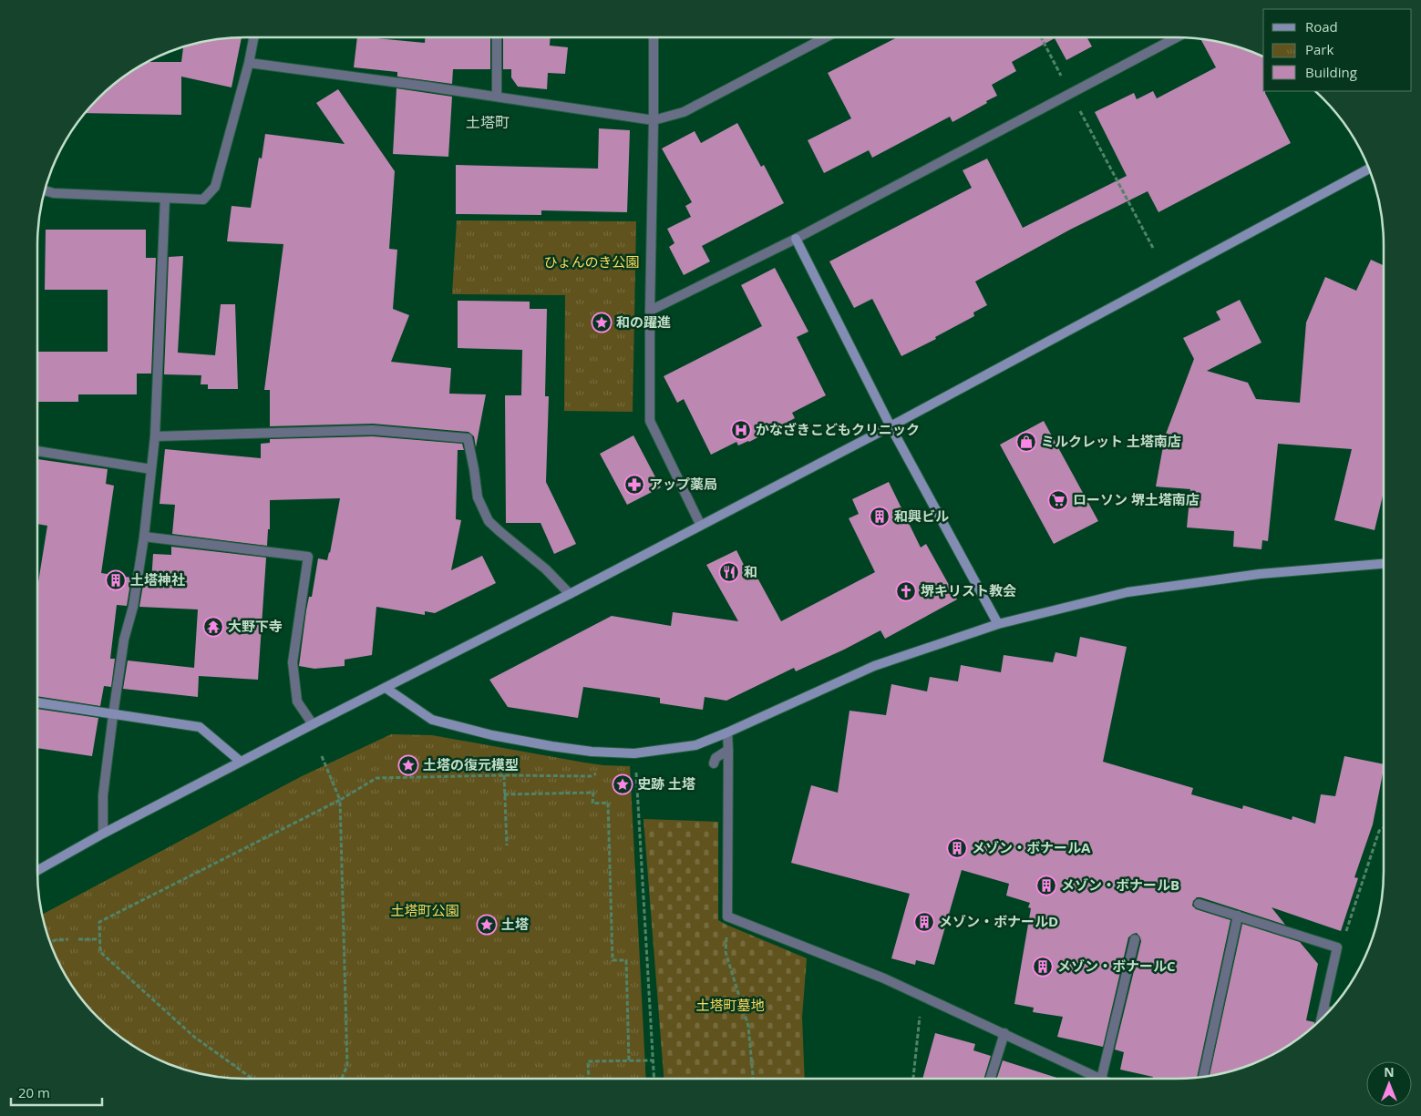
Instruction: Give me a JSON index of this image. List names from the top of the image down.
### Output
{
  "districts": ["土塔町"],
  "parks": ["ひょんのき公園", "土塔町公園", "土塔町墓地"],
  "places": {
    "place": [
      "和の躍進",
      "土塔の復元模型",
      "史跡 土塔",
      "土塔"
    ],
    "hospital": ["かなざきこどもクリニック"],
    "shop": ["ミルクレット 土塔南店"],
    "pharmacy": ["アップ薬局"],
    "supermarket": ["ローソン 堺土塔南店"],
    "building": [
      "和興ビル",
      "土塔神社",
      "メゾン・ボナールA",
      "メゾン・ボナールB",
      "メゾン・ボナールD",
      "メゾン・ボナールC"
    ],
    "restaurant": ["和"],
    "church": ["堺キリスト教会"],
    "temple": ["大野下寺"]
  },
  "legend": ["Road", "Park", "Building"],
  "scale_bar": "20 m",
  "north": "top"
}
